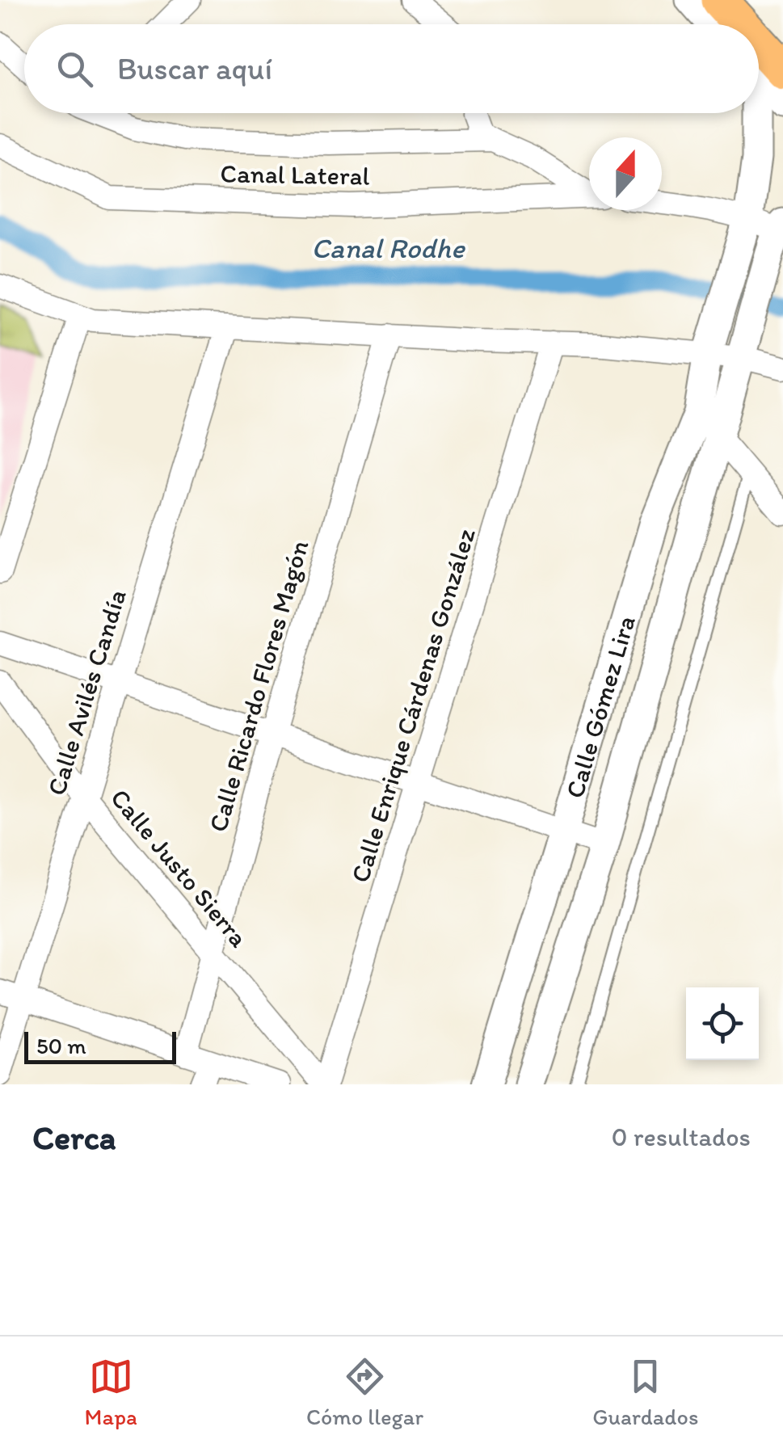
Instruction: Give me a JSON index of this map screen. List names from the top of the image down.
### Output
{
  "streets": {
    "street": [
      "Canal Lateral",
      "Calle Ricardo Flores Magón",
      "Calle Avilés Candía",
      "Calle Enrique Cárdenas González",
      "Calle Gómez Lira",
      "Calle Justo Sierra"
    ]
  },
  "crossings": [
    ["Calle Ricardo Flores Magón", "Calle Justo Sierra"],
    ["Calle Avilés Candía", "Calle Justo Sierra"],
    ["Calle Enrique Cárdenas González", "Calle Justo Sierra"]
  ],
  "water": ["Canal Rodhe"],
  "scale_bar": "50 m",
  "north": "top",
  "page": {
    "search": "Buscar aquí",
    "scale": "50 m",
    "heading": ["Cerca", "0 resultados"],
    "nav": ["Mapa", "Cómo llegar", "Guardados"]
  }
}
